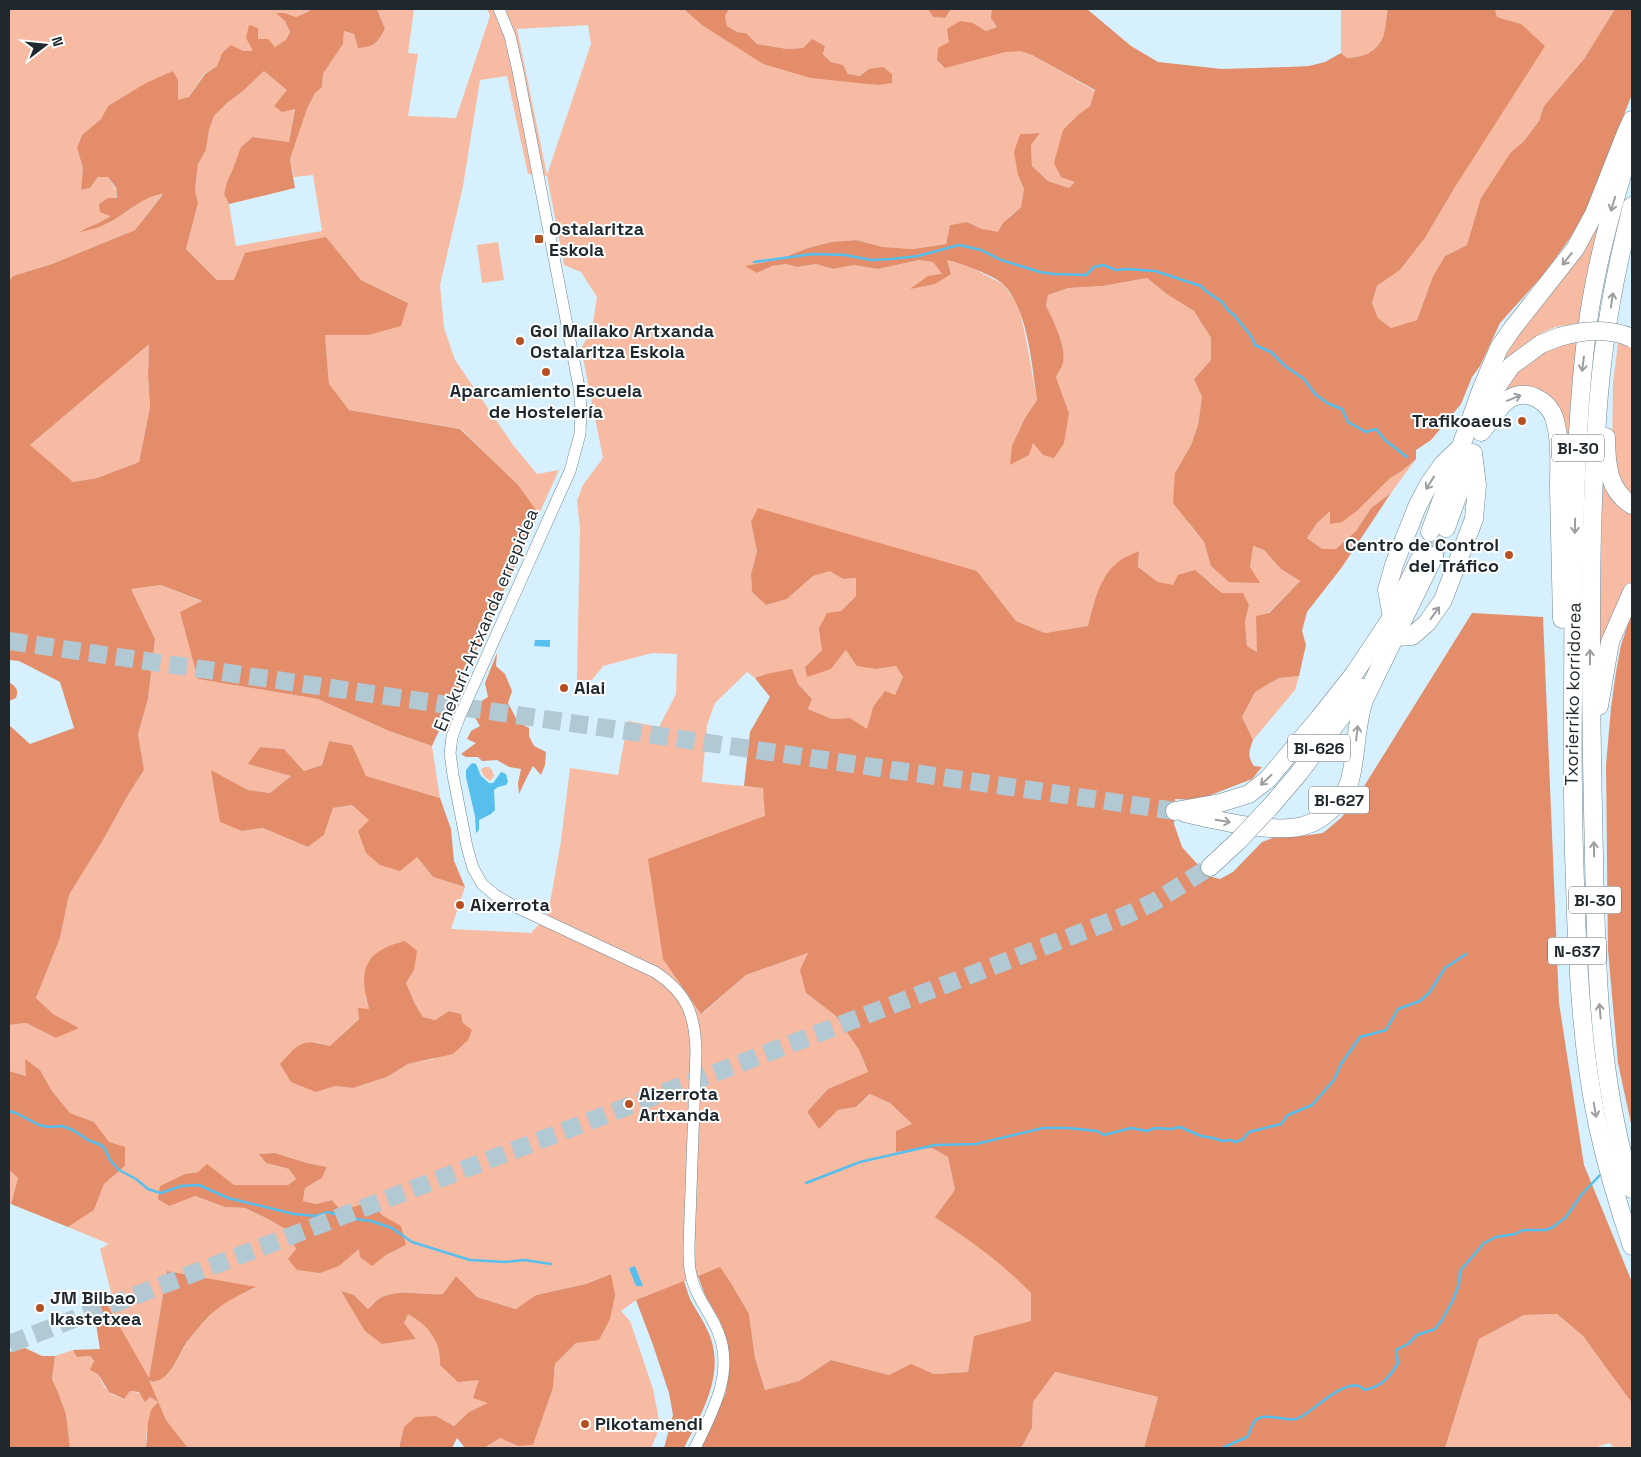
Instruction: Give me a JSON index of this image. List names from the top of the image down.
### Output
{
  "streets": {
    "highway": [
      "BI-30",
      "Txorierriko korridorea",
      "BI-626",
      "BI-627",
      "N-637"
    ],
    "street": ["Enekuri-Artxanda errepidea"]
  },
  "crossings": [
    ["BI-626", "BI-627"]
  ],
  "places": {
    "transit": ["Ostalaritza Eskola"],
    "other": [
      "Goi Mailako Artxanda Ostalaritza Eskola",
      "Aparcamiento Escuela de Hostelería",
      "Trafikoaeus",
      "Centro de Control del Tráfico",
      "Alai",
      "Aixerrota",
      "Aizerrota Artxanda",
      "JM Bilbao Ikastetxea",
      "Pikotamendi"
    ]
  },
  "north": "right"
}
